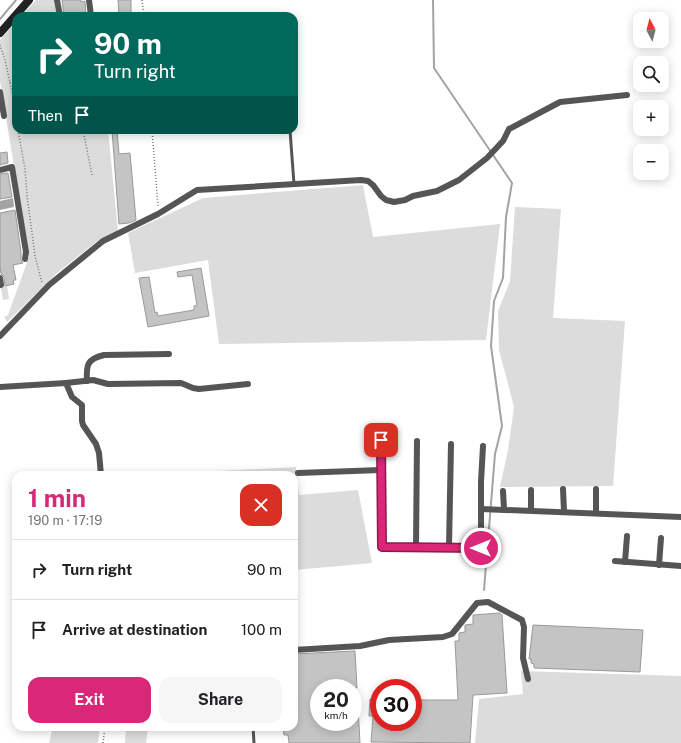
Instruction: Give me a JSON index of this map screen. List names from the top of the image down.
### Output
{
  "north": "top",
  "page": {
    "map_buttons": ["+", "−"],
    "turn": ["90 m", "Turn right"],
    "then": "Then",
    "heading": ["1 min", "190 m · 17:19"],
    "list": [
      {
        "name": "Turn right",
        "value": "90 m"
      },
      {
        "name": "Arrive at destination",
        "value": "100 m"
      }
    ],
    "buttons": ["Exit", "Share"],
    "speed": "20 km/h",
    "limit": "30"
  }
}
